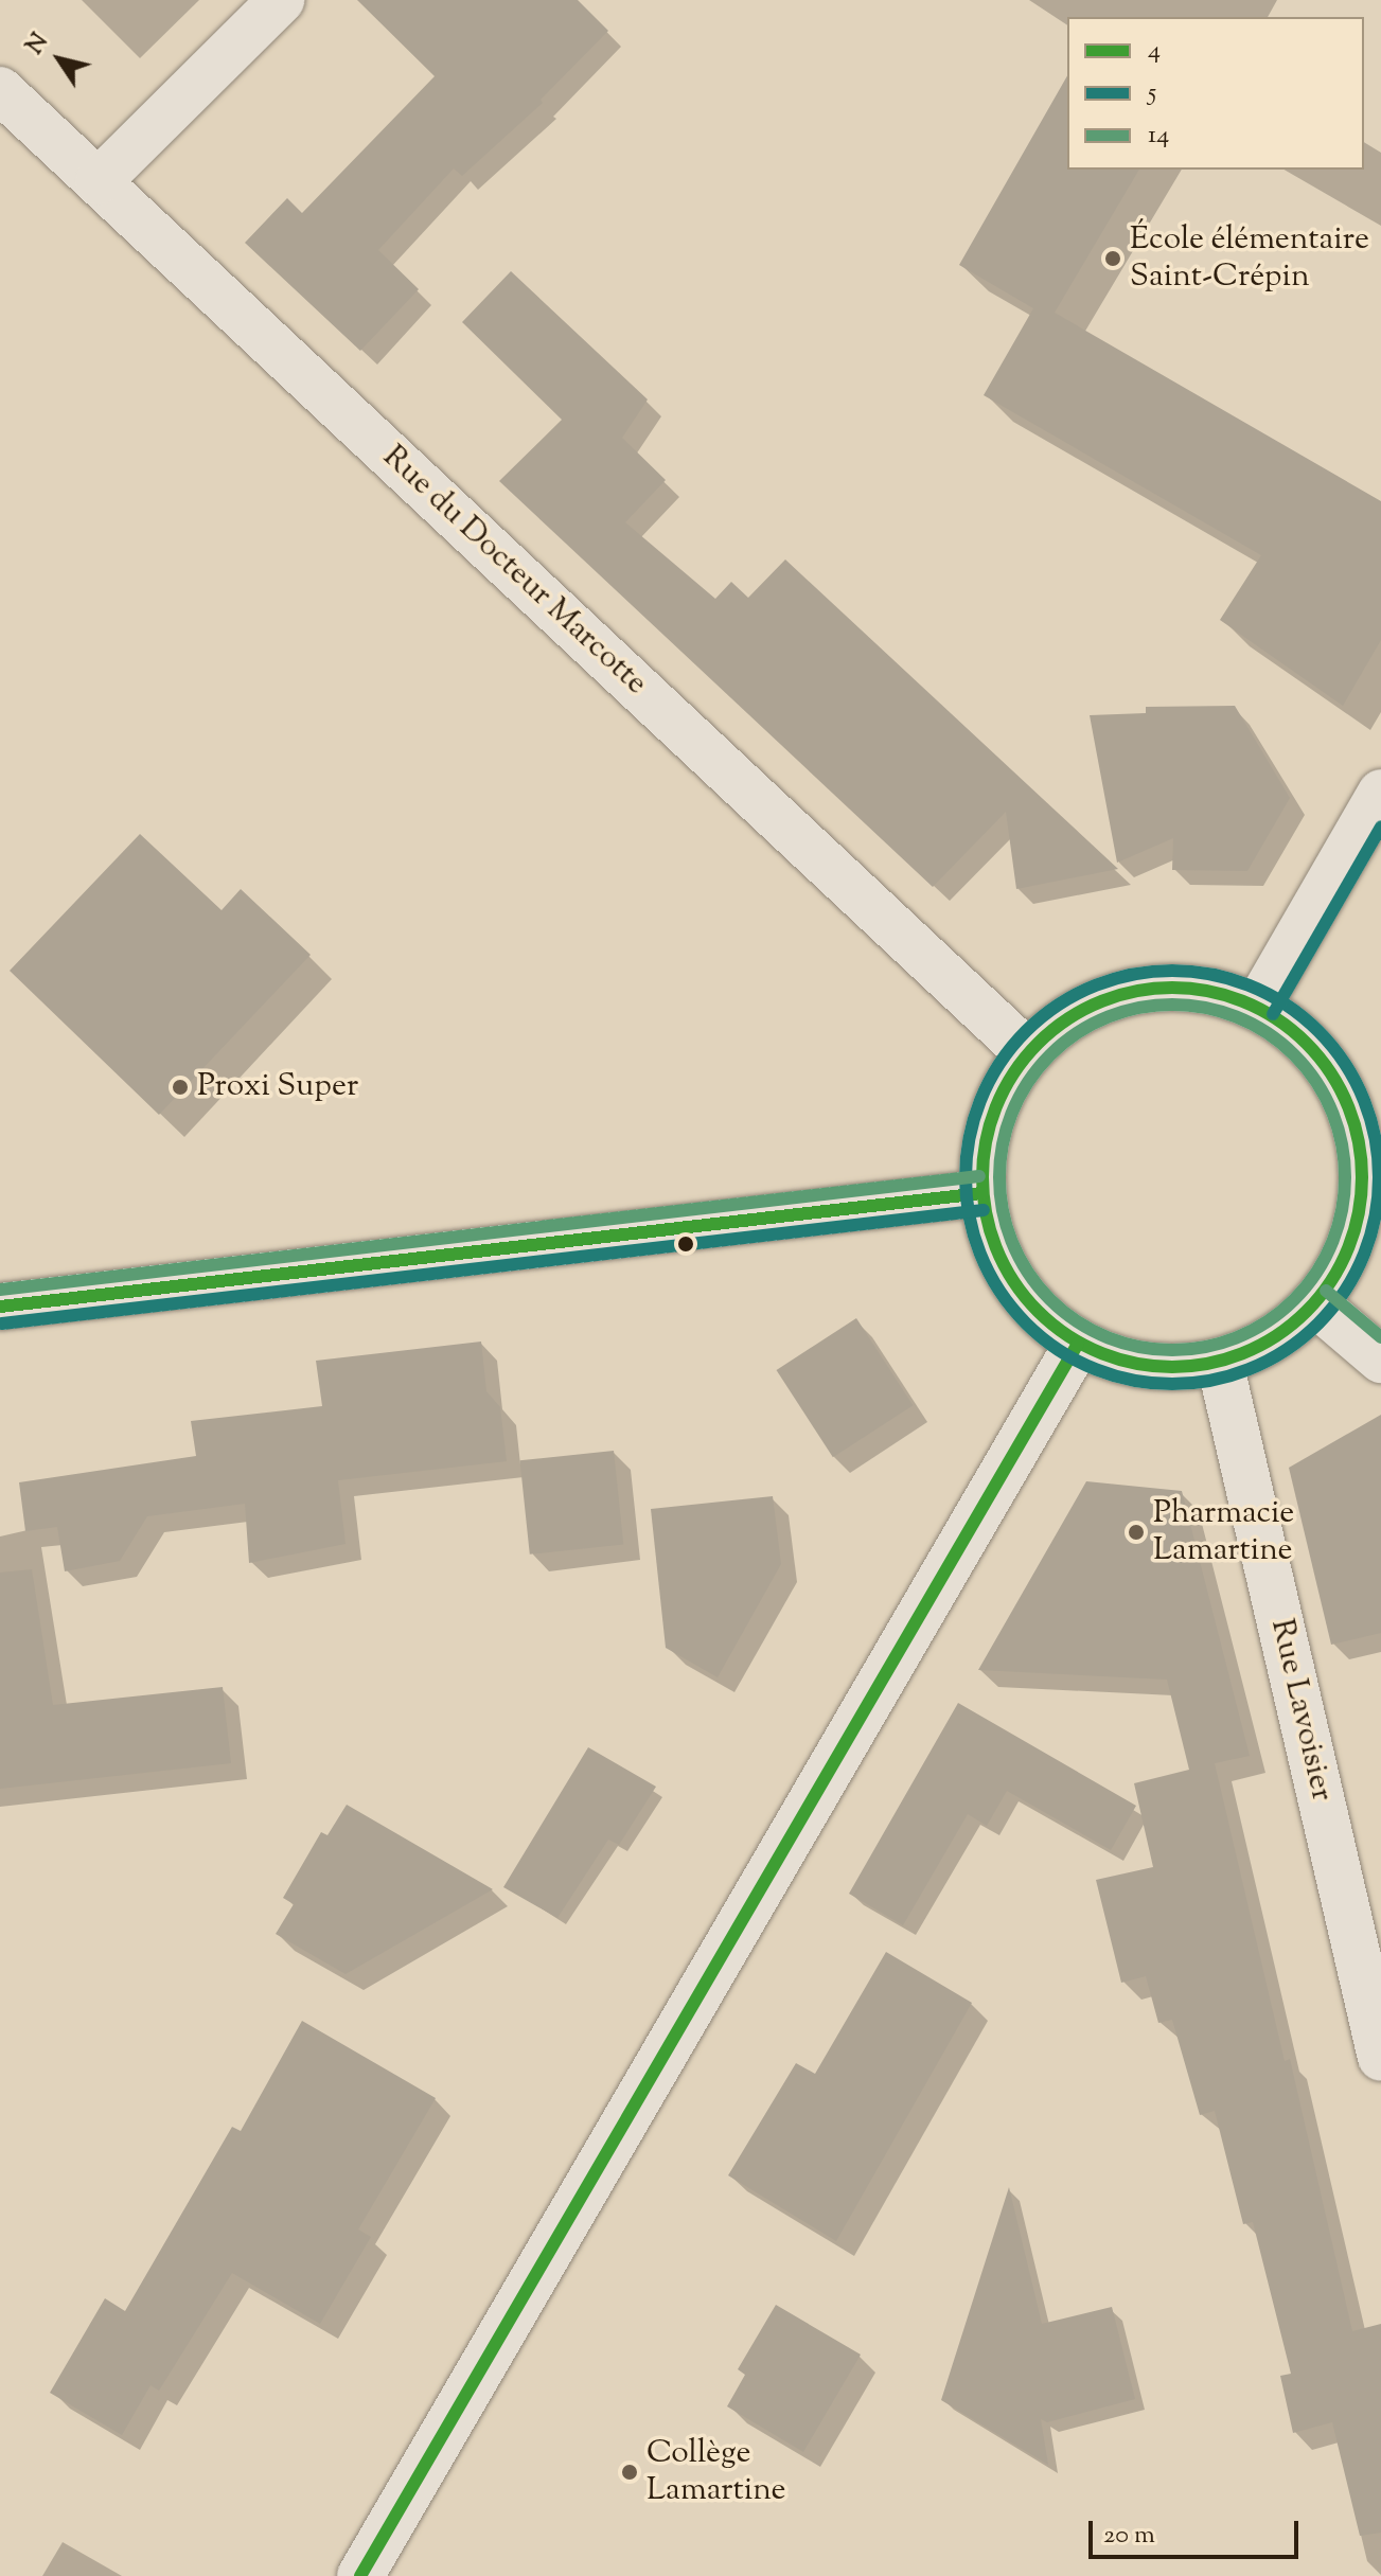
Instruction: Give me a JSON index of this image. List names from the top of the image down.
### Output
{
  "streets": {
    "street": ["Rue du Docteur Marcotte", "Rue Lavoisier"]
  },
  "places": [
    "École élémentaire Saint-Crépin",
    "Proxi Super",
    "Pharmacie Lamartine",
    "Collège Lamartine"
  ],
  "lines": ["transit line 5", "transit line 4", "transit line 14"],
  "legend": ["4", "5", "14"],
  "scale_bar": "20 m",
  "north": "top left"
}
